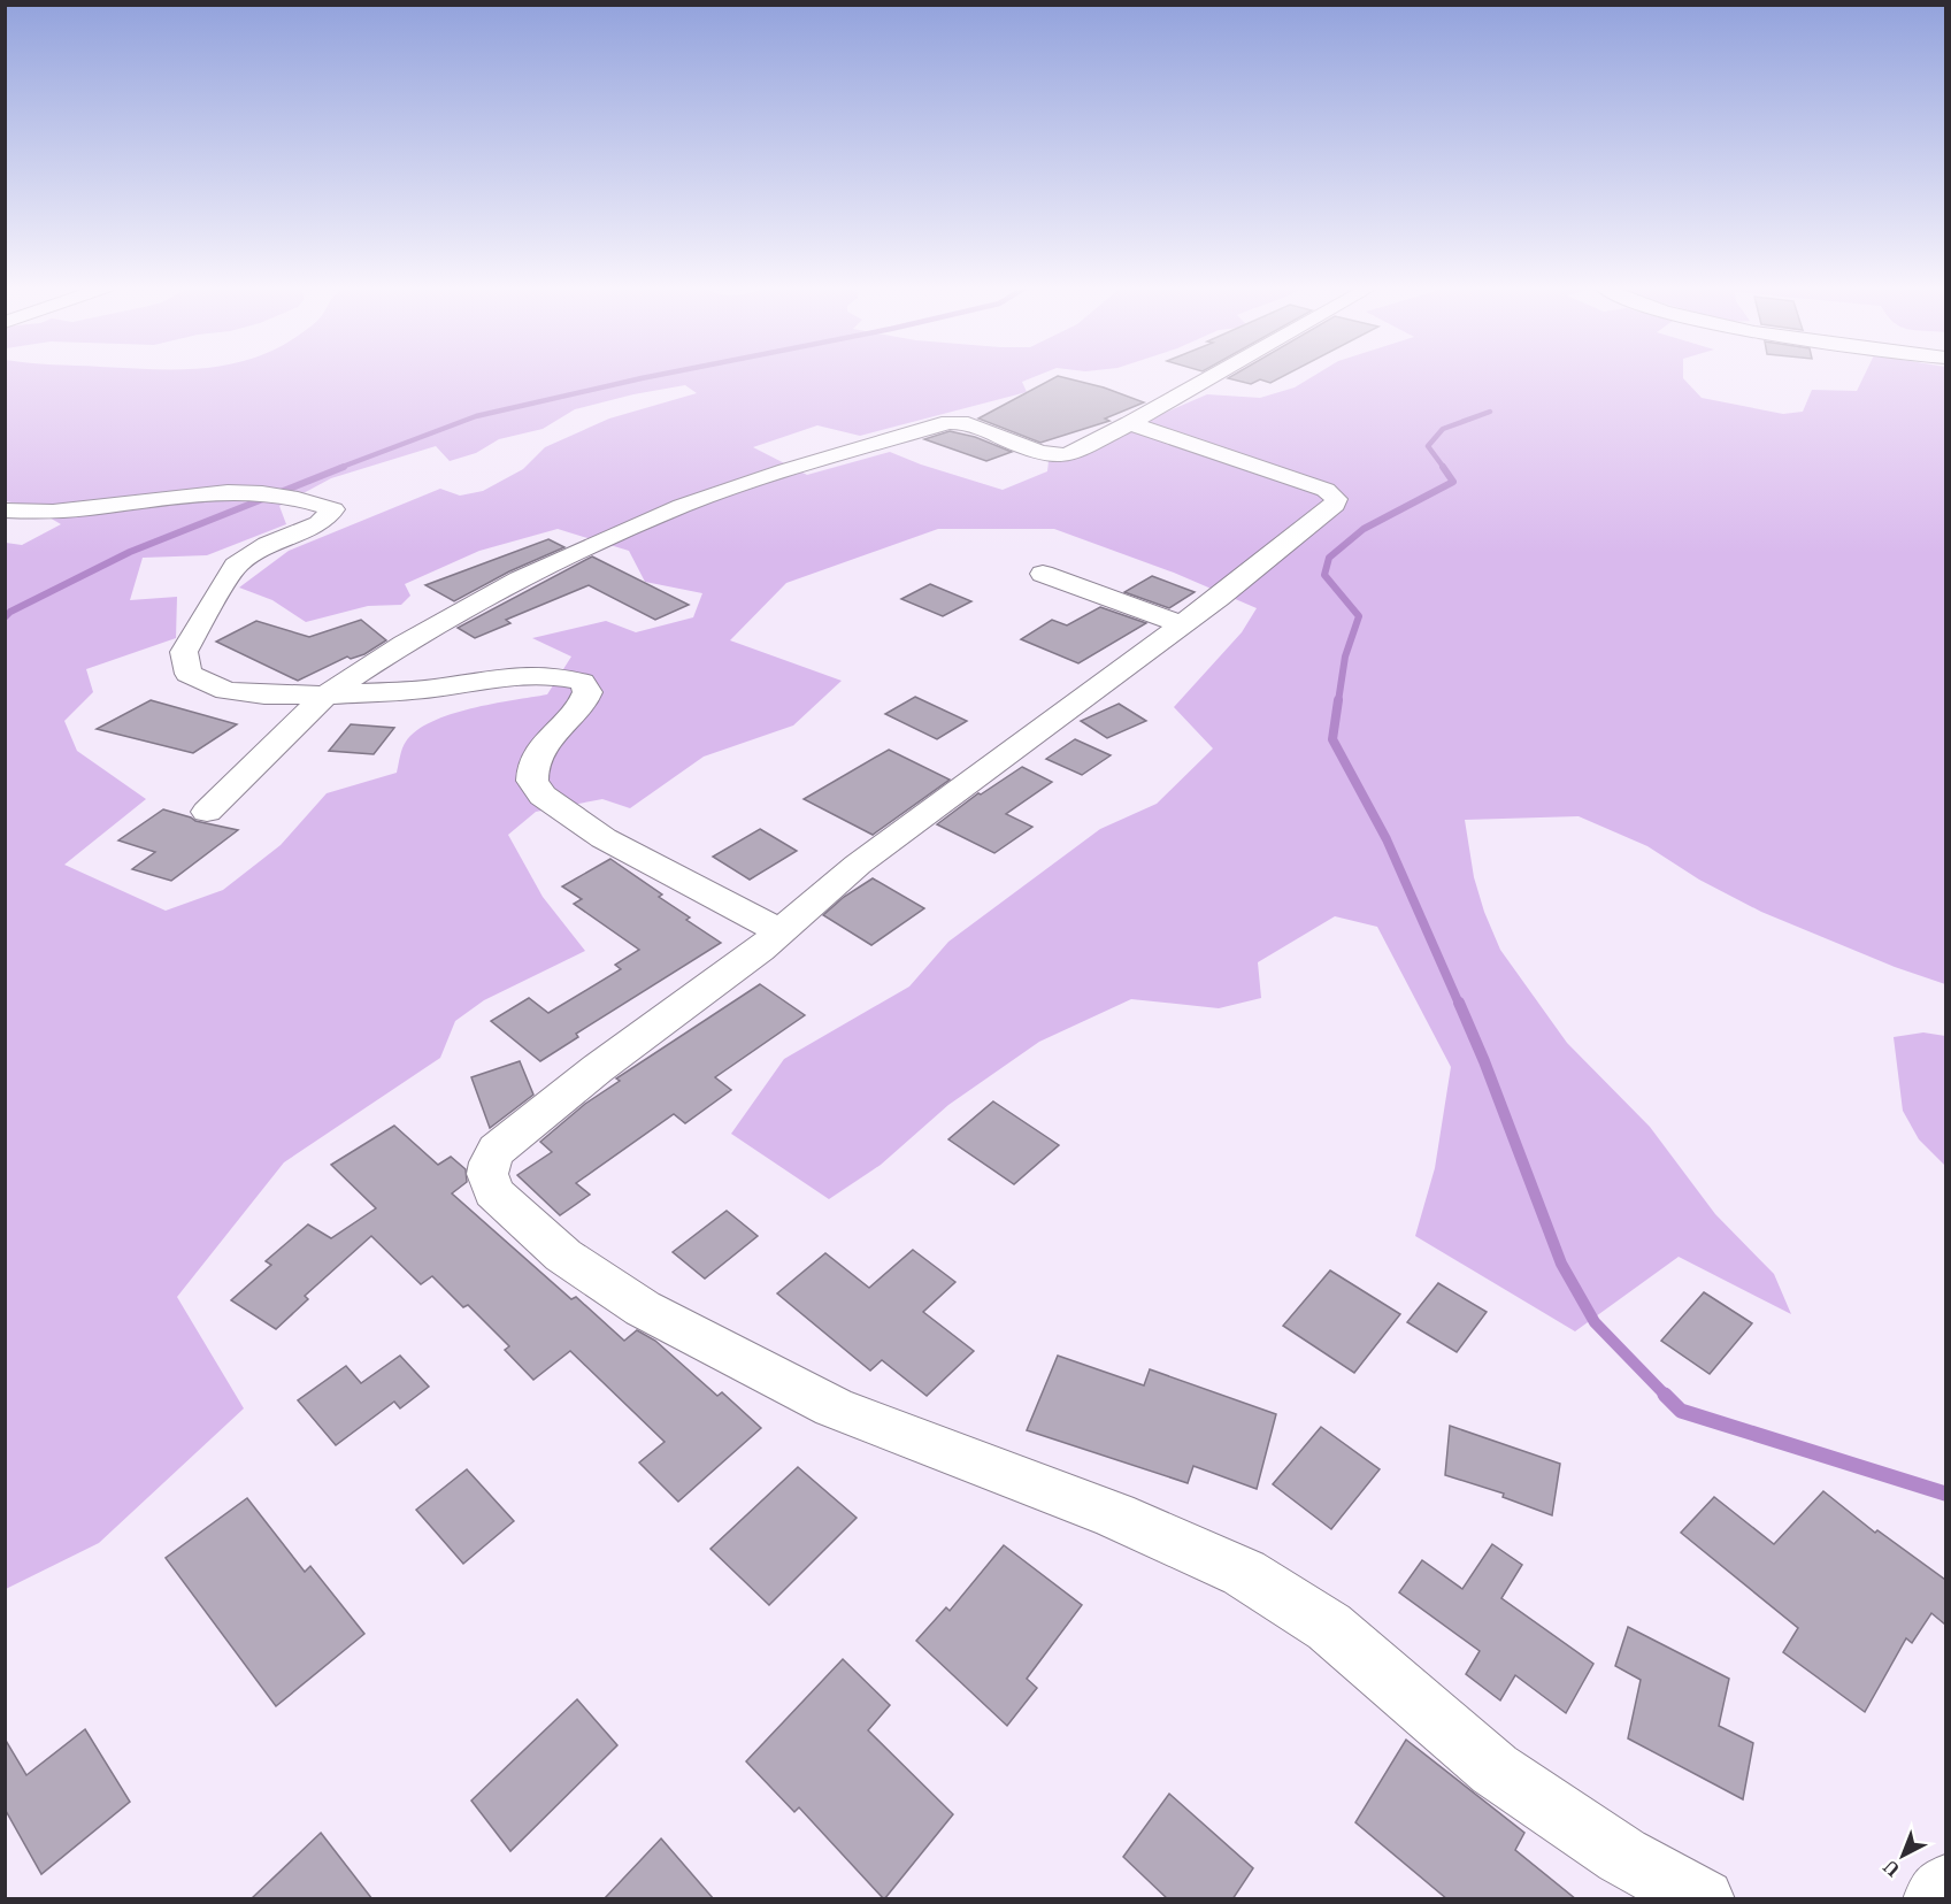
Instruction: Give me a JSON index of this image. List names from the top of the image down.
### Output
{
  "north": "bottom left"
}
